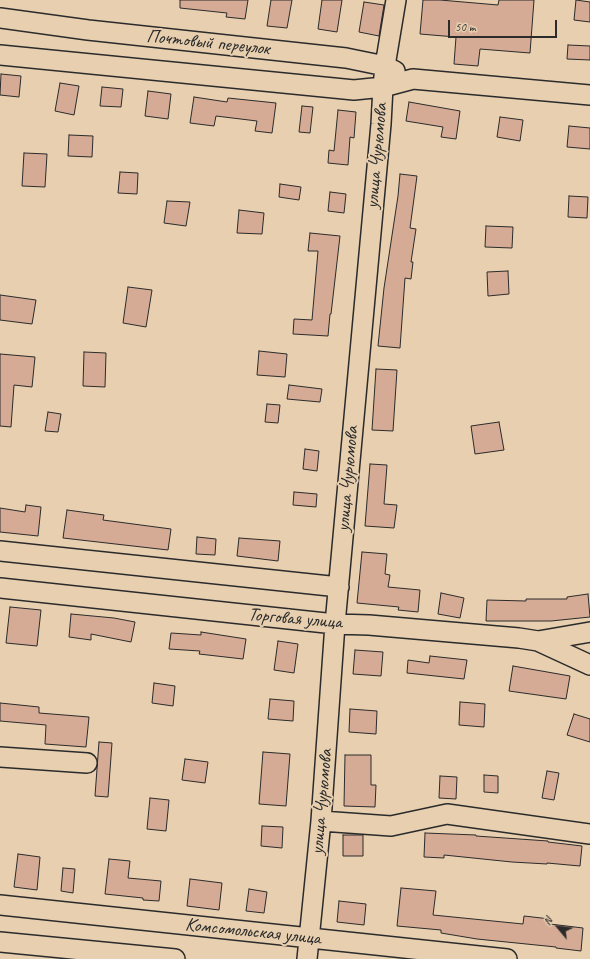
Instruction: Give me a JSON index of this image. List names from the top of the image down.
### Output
{
  "streets": {
    "street": [
      "Почтовый переулок",
      "улица Чурюмова",
      "Торговая улица",
      "Комсомольская улица"
    ]
  },
  "crossings": [
    ["Почтовый переулок", "улица Чурюмова"],
    ["улица Чурюмова", "Торговая улица"],
    ["улица Чурюмова", "Комсомольская улица"]
  ],
  "scale_bar": "50 m",
  "north": "top left"
}
